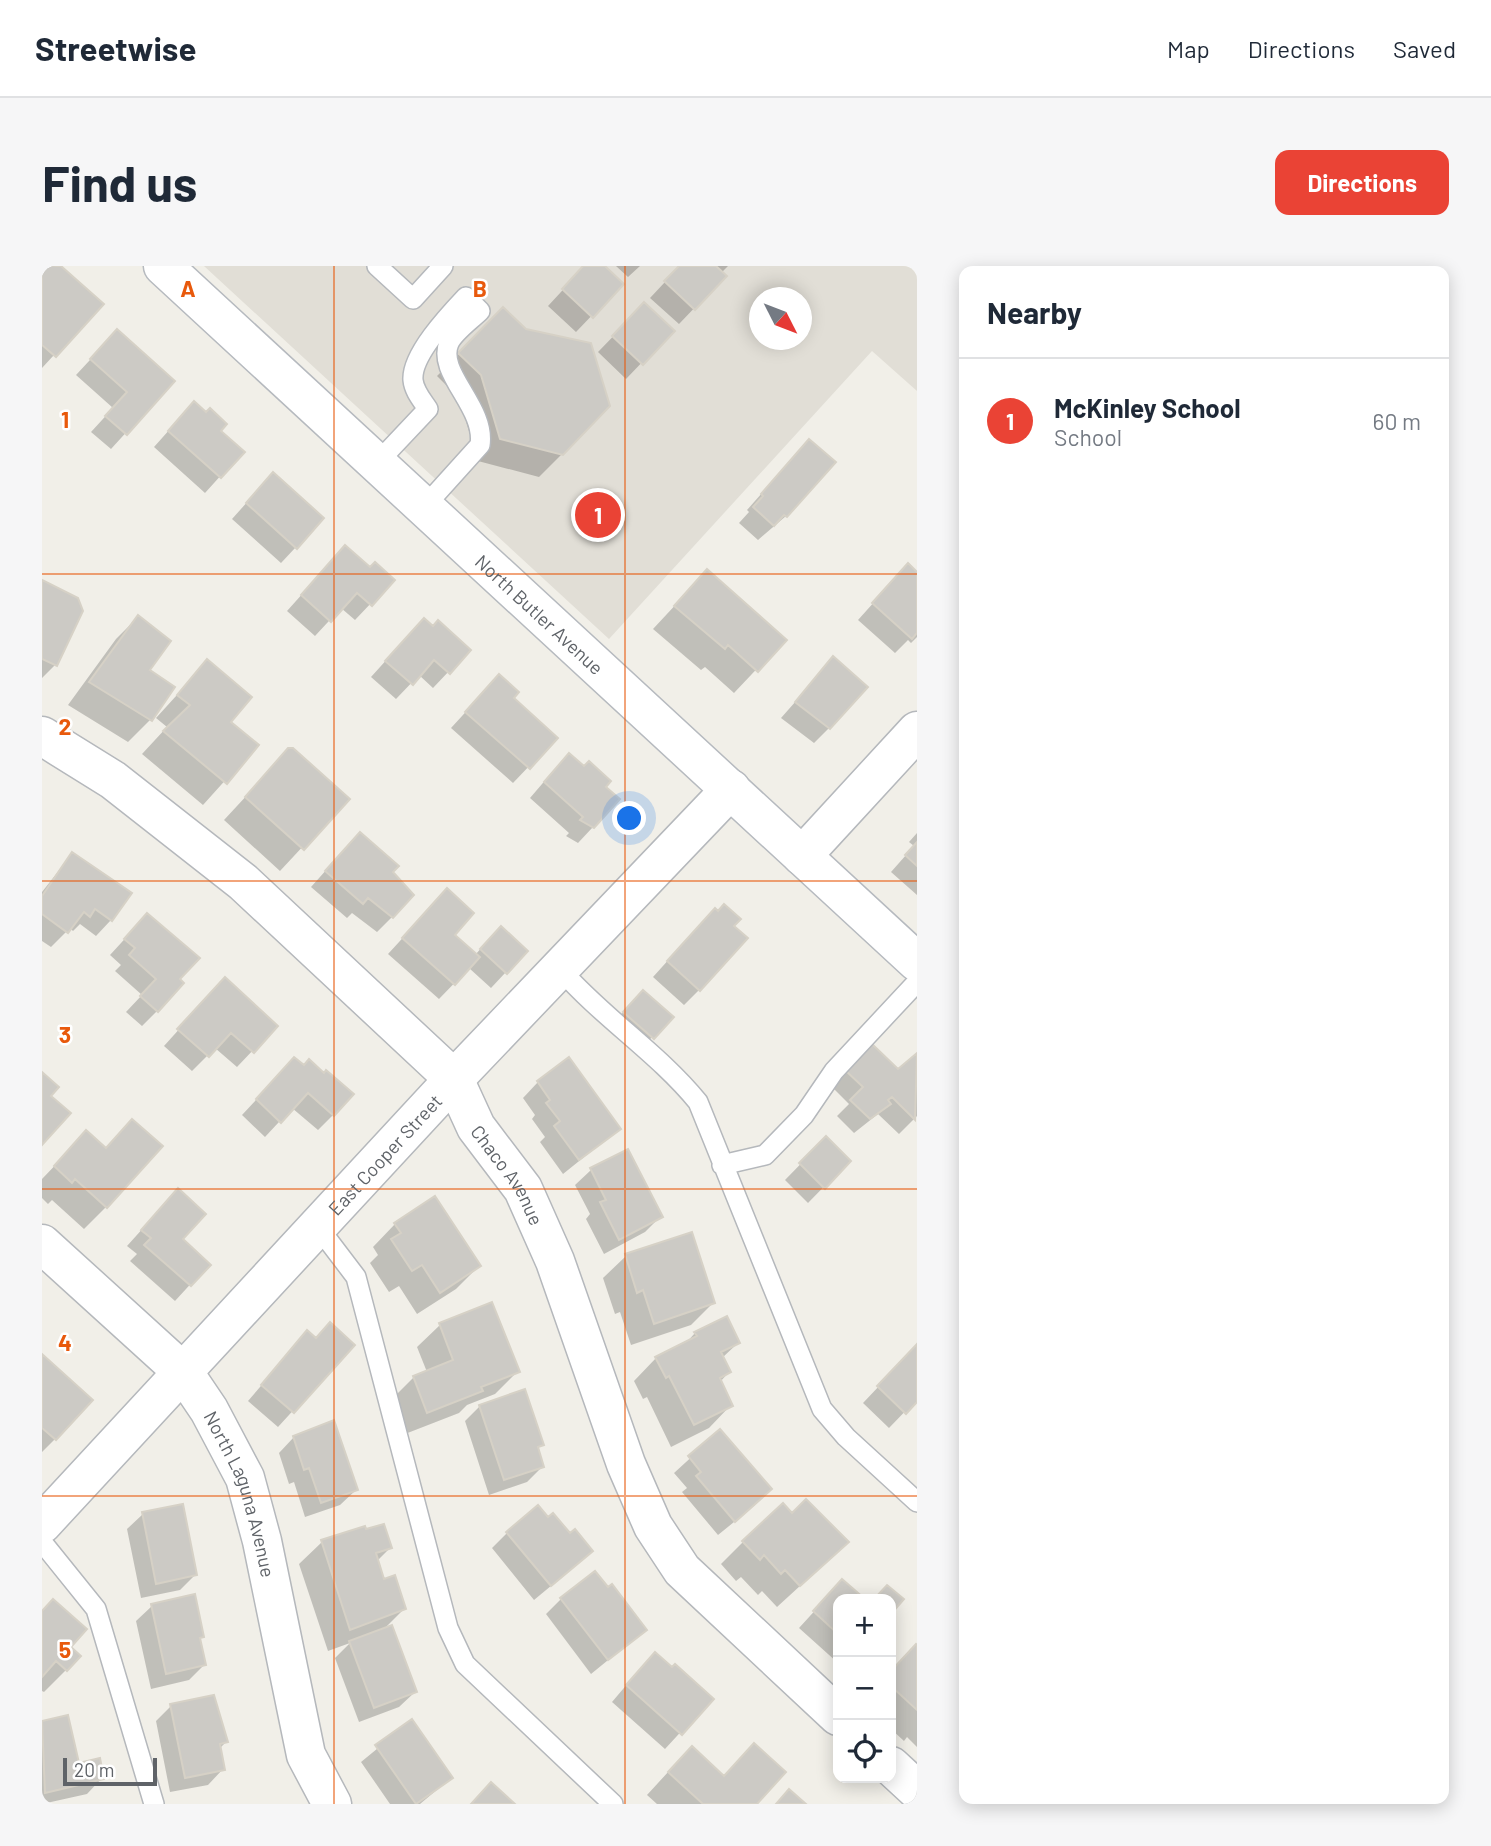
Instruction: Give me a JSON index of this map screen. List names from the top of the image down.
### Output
{
  "streets": {
    "street": [
      "North Butler Avenue",
      "East Cooper Street",
      "Chaco Avenue",
      "North Laguna Avenue"
    ]
  },
  "crossings": [
    ["North Butler Avenue", "East Cooper Street"],
    ["East Cooper Street", "Chaco Avenue"],
    ["East Cooper Street", "North Laguna Avenue"]
  ],
  "scale_bar": "20 m",
  "north": "bottom right",
  "page": {
    "header": "Streetwise",
    "nav": ["Map", "Directions", "Saved"],
    "buttons": "Directions",
    "title": "Find us",
    "heading": "Nearby",
    "list": [
      {
        "mark": "1",
        "name": "McKinley School",
        "note": "School",
        "value": "60 m"
      }
    ],
    "pins": "1",
    "map_buttons": ["+", "−"],
    "scale": "20 m"
  },
  "grid": {
    "columns": ["A", "B"],
    "rows": [
      "1",
      "2",
      "3",
      "4",
      "5"
    ]
  }
}
